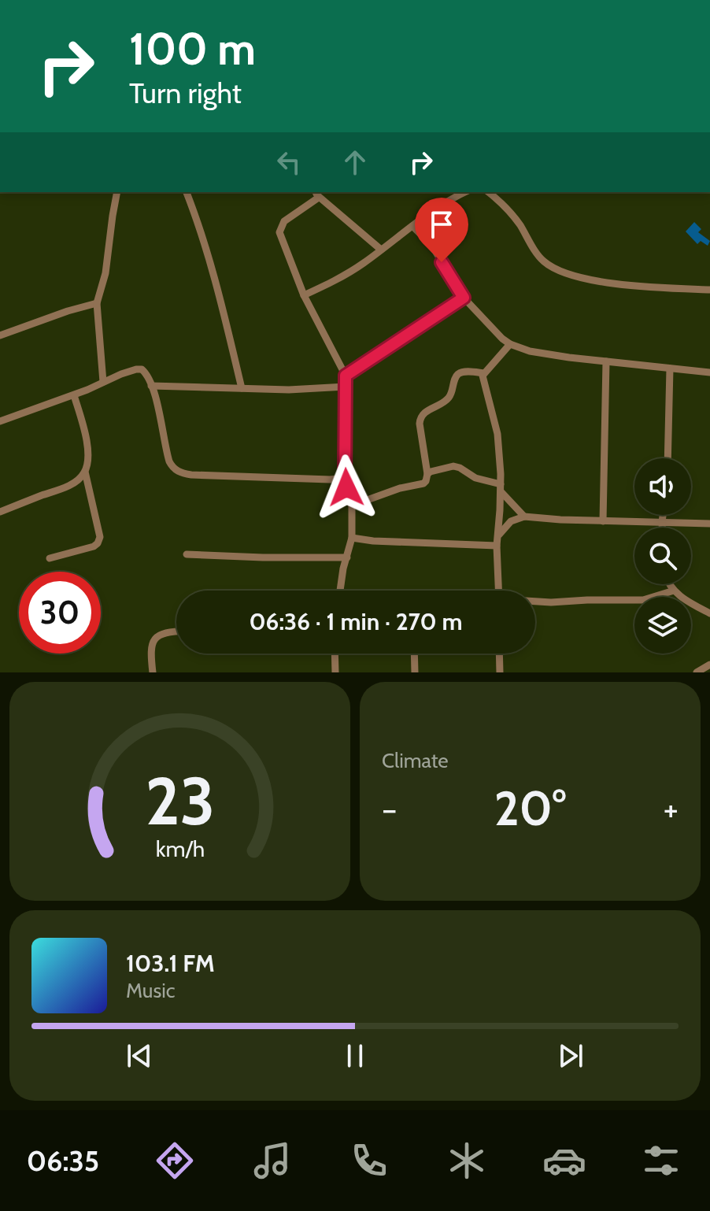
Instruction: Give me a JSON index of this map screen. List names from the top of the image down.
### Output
{
  "page": {
    "turn": ["100 m", "Turn right"],
    "limit": "30",
    "trip": "06:36 · 1 min · 270 m",
    "tile": "Climate",
    "heat": ["−", "20°", "+"],
    "song": ["103.1 FM", "Music"],
    "tabs": "06:35",
    "gauge": ["23", "km/h"]
  }
}
